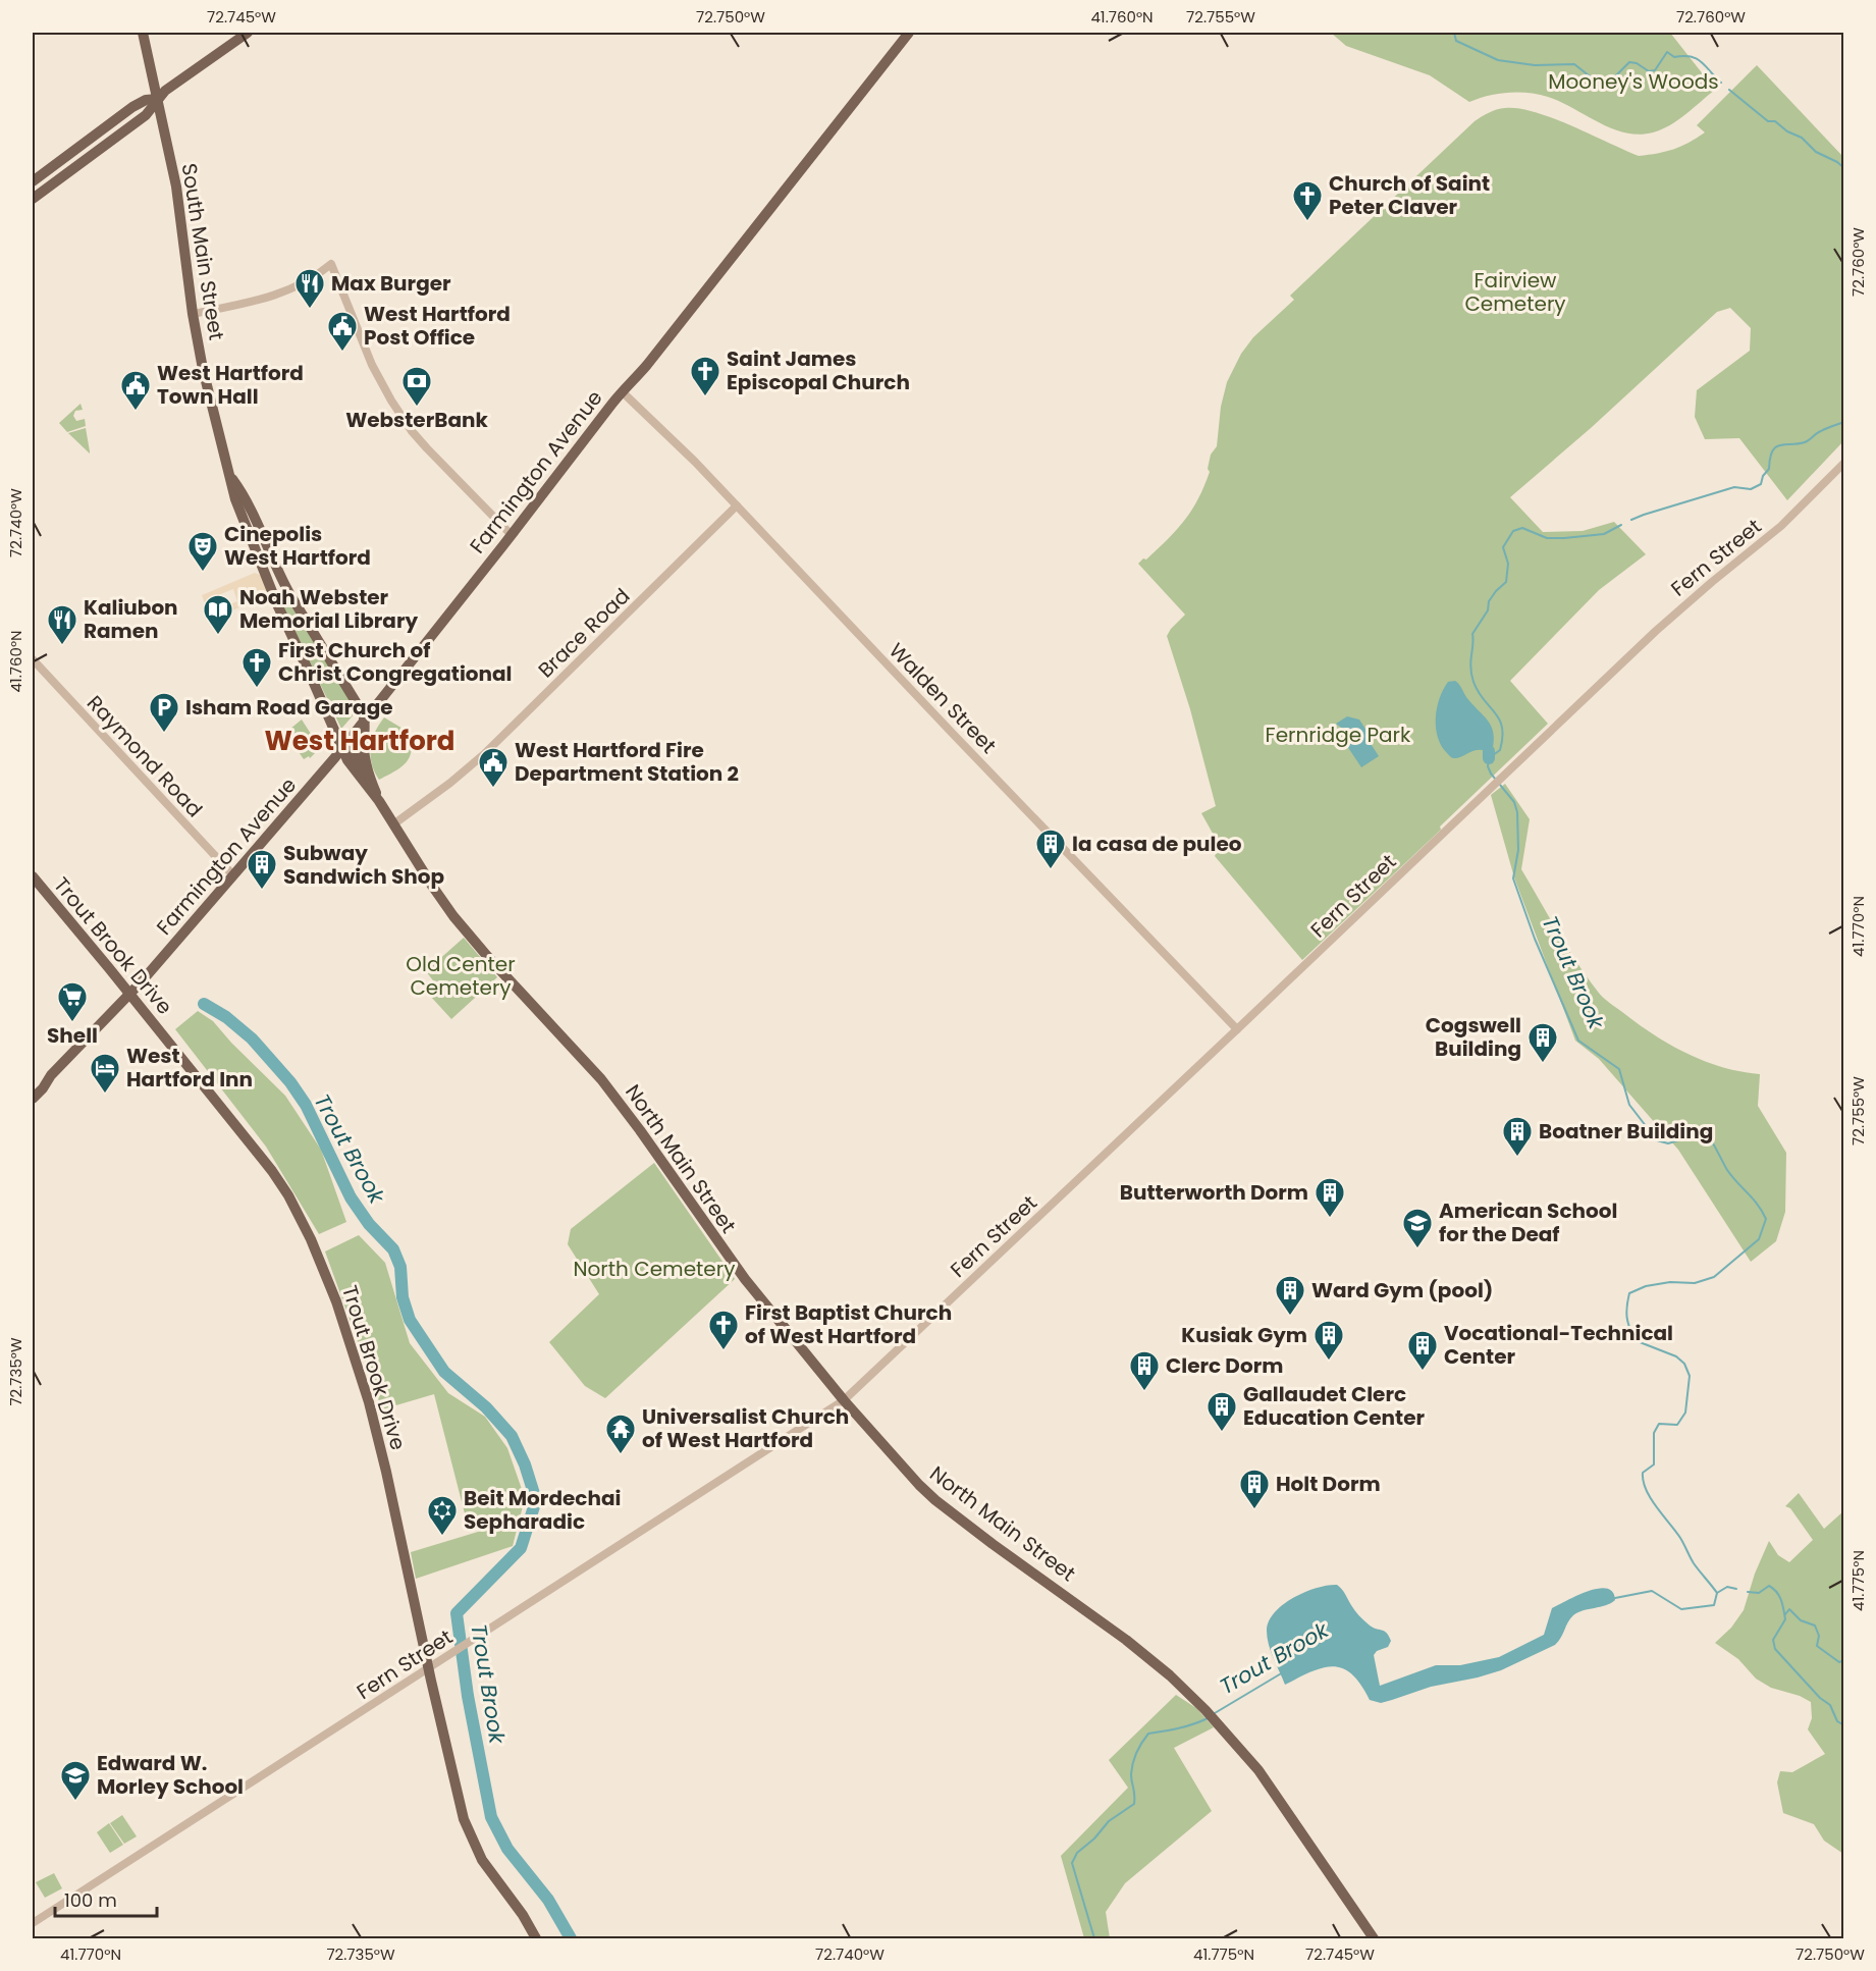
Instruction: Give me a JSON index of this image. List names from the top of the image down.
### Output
{
  "streets": {
    "main road": [
      "South Main Street",
      "Farmington Avenue",
      "Trout Brook Drive",
      "North Main Street"
    ],
    "street": [
      "Fern Street",
      "Brace Road",
      "Walden Street",
      "Raymond Road"
    ]
  },
  "crossings": [
    ["South Main Street", "Farmington Avenue"],
    ["South Main Street", "North Main Street"],
    ["Farmington Avenue", "Walden Street"],
    ["Farmington Avenue", "Raymond Road"],
    ["Farmington Avenue", "Trout Brook Drive"],
    ["Farmington Avenue", "North Main Street"],
    ["Fern Street", "Walden Street"],
    ["Fern Street", "Trout Brook Drive"],
    ["Fern Street", "North Main Street"],
    ["Brace Road", "Walden Street"],
    ["Brace Road", "North Main Street"]
  ],
  "districts": ["West Hartford"],
  "water": ["Trout Brook"],
  "parks": [
    "Mooney's Woods",
    "Fairview Cemetery",
    "Fernridge Park",
    "Old Center Cemetery",
    "North Cemetery"
  ],
  "places": {
    "church": [
      "Church of Saint Peter Claver",
      "Saint James Episcopal Church",
      "First Church of Christ Congregational",
      "First Baptist Church of West Hartford"
    ],
    "restaurant": ["Max Burger", "Kaliubon Ramen"],
    "public building": ["West Hartford Post Office", "West Hartford Town Hall", "West Hartford Fire Department Station 2"],
    "bank": ["WebsterBank"],
    "theatre": ["Cinepolis West Hartford"],
    "library": ["Noah Webster Memorial Library"],
    "parking": ["Isham Road Garage"],
    "building": [
      "la casa de puleo",
      "Subway Sandwich Shop",
      "Cogswell Building",
      "Boatner Building",
      "Butterworth Dorm",
      "Ward Gym (pool)",
      "Kusiak Gym",
      "Vocational-Technical Center",
      "Clerc Dorm",
      "Gallaudet Clerc Education Center",
      "Holt Dorm"
    ],
    "supermarket": ["Shell"],
    "hotel": ["West Hartford Inn"],
    "school or university": ["American School for the Deaf", "Edward W. Morley School"],
    "temple": ["Universalist Church of West Hartford"],
    "synagogue": ["Beit Mordechai Sepharadic"]
  },
  "scale_bar": "100 m",
  "coordinates": [
    "72.745°W",
    "72.750°W",
    "41.760°N",
    "72.755°W",
    "72.760°W",
    "72.740°W",
    "41.770°N",
    "72.735°W",
    "41.775°N"
  ]
}
